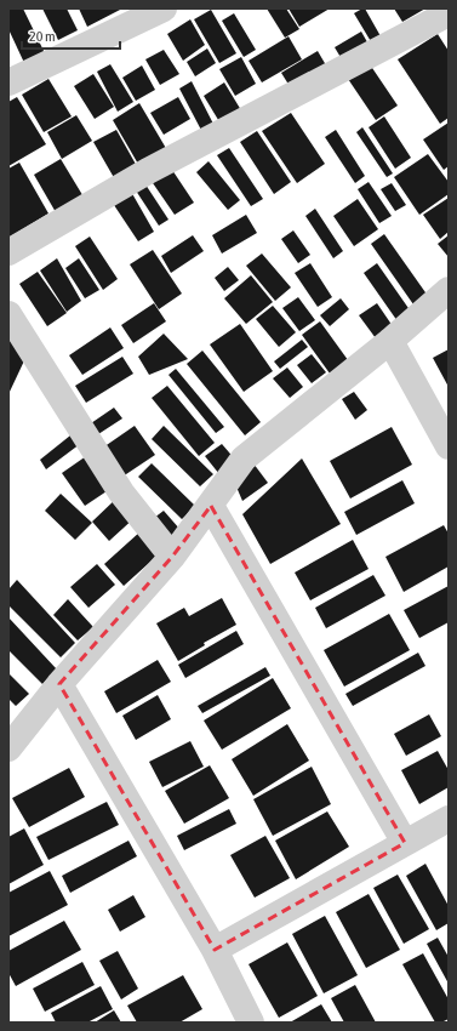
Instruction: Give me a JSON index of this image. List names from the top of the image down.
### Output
{
  "scale_bar": "20 m"
}
